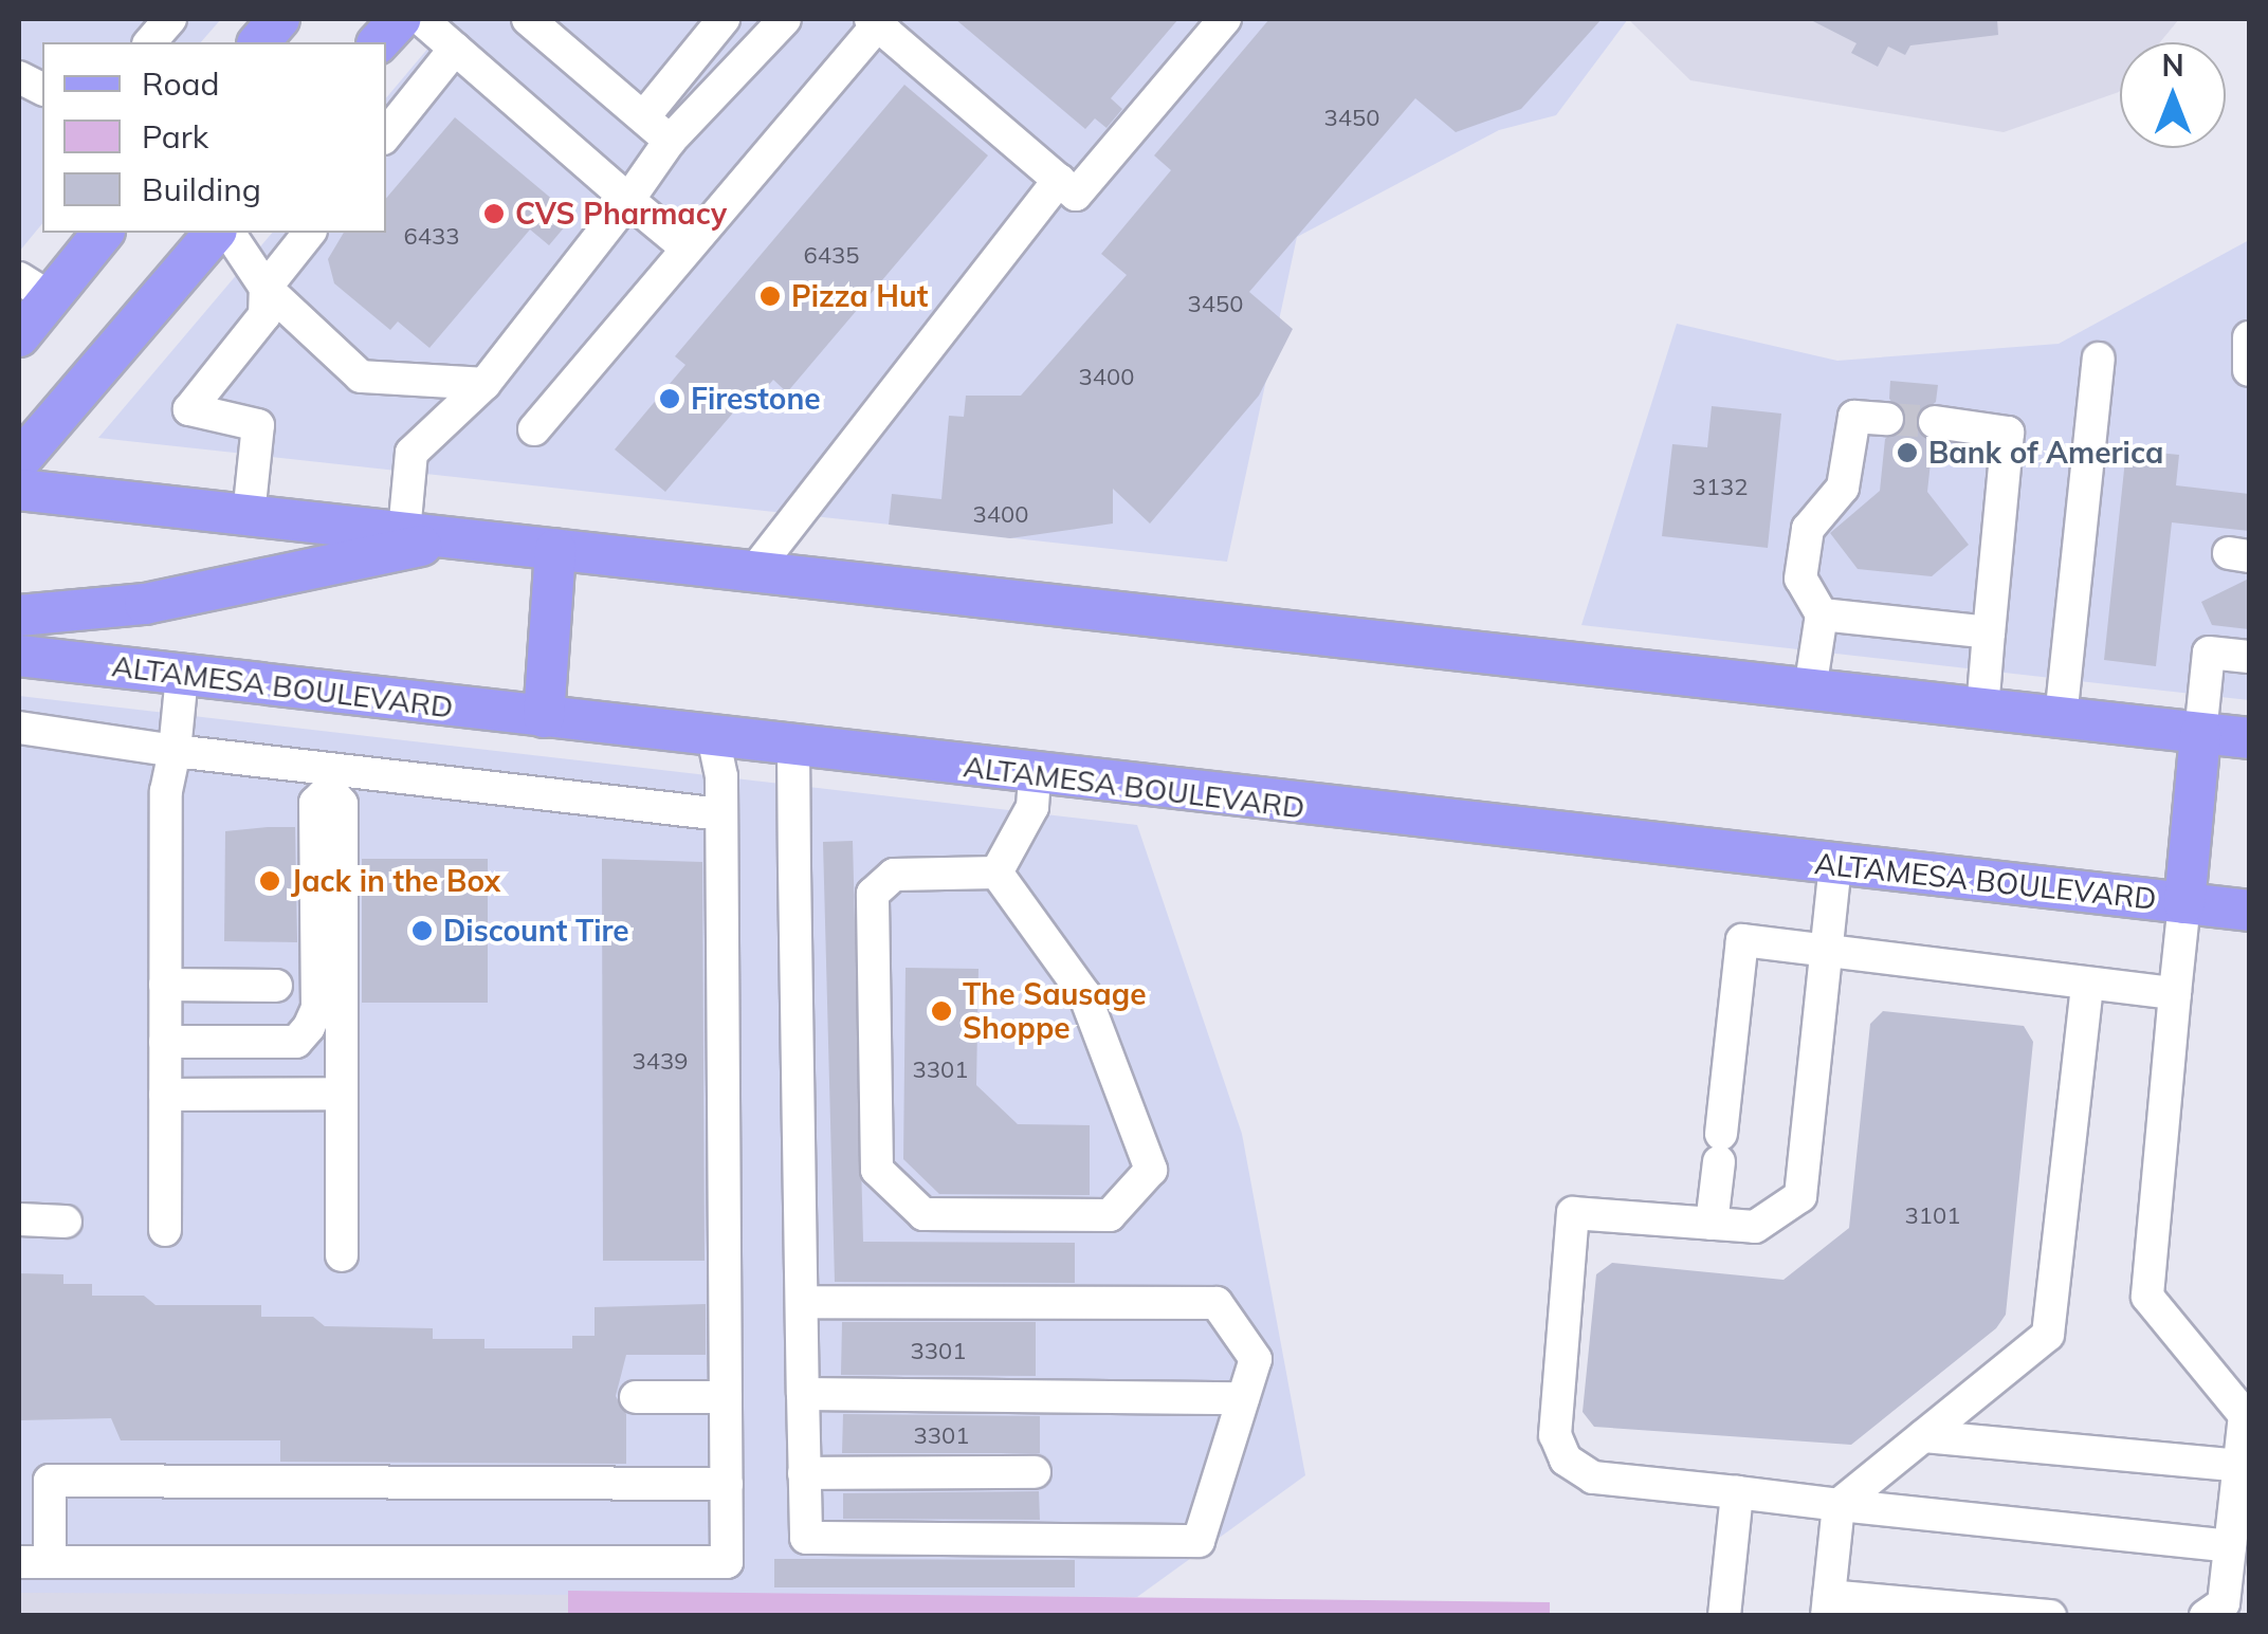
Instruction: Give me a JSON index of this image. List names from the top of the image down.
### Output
{
  "streets": {
    "main road": ["ALTAMESA BOULEVARD"]
  },
  "places": [
    "CVS Pharmacy",
    "Pizza Hut",
    "Firestone",
    "Bank of America",
    "Jack in the Box",
    "Discount Tire",
    "The Sausage Shoppe"
  ],
  "house_numbers": [
    "3450",
    "6433",
    "6435",
    "3450",
    "3400",
    "3132",
    "3400",
    "3439",
    "3301",
    "3101",
    "3301",
    "3301"
  ],
  "legend": ["Road", "Park", "Building"],
  "north": "top"
}
